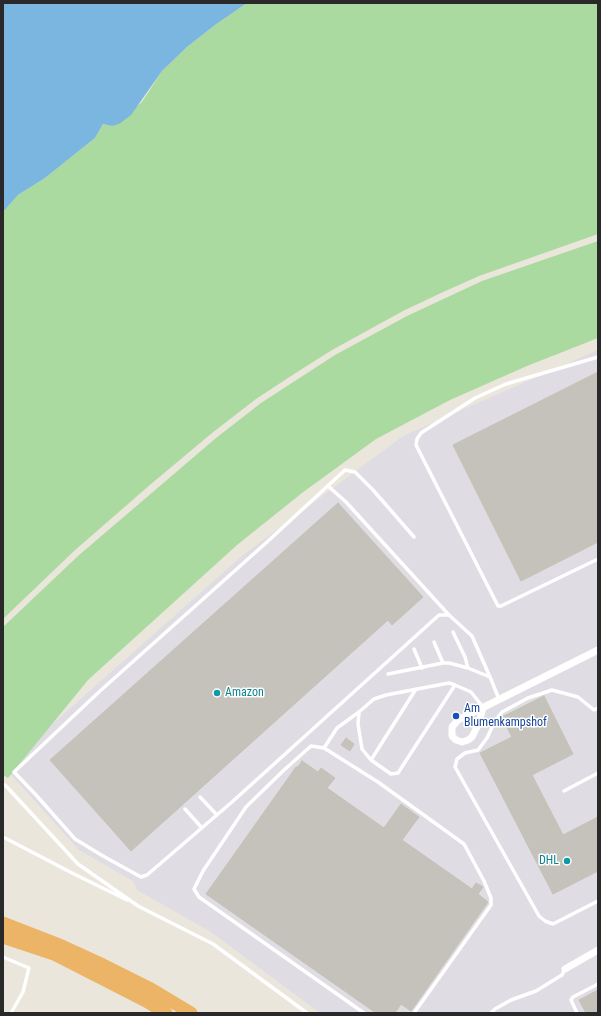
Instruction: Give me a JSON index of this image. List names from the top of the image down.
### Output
{
  "places": ["Amazon", "Am Blumenkampshof", "DHL"]
}
